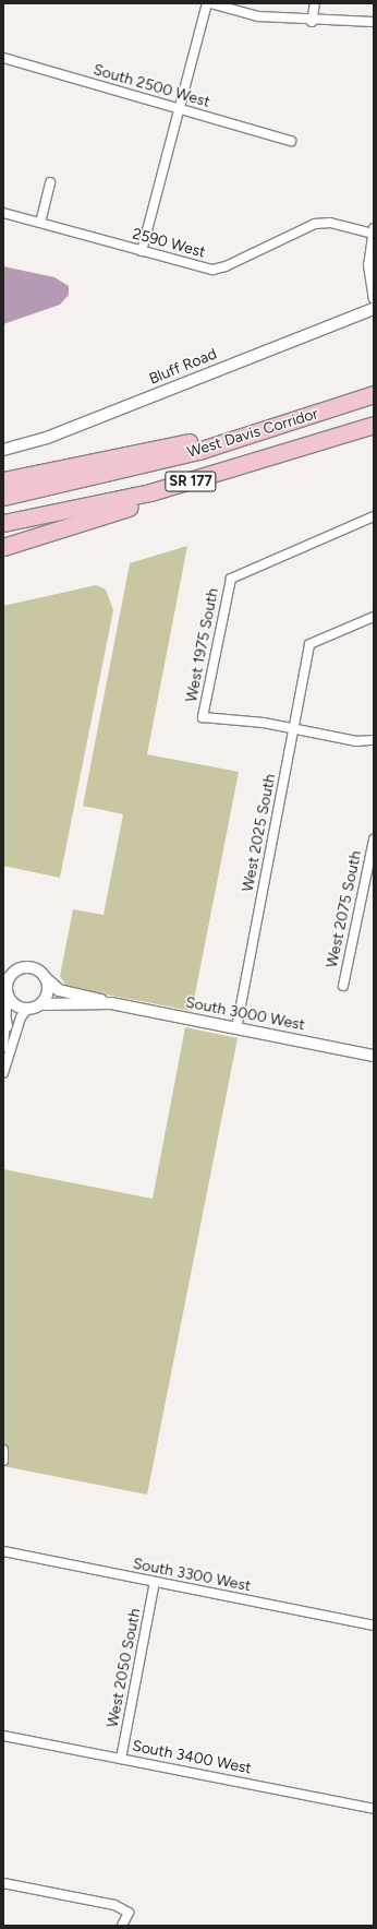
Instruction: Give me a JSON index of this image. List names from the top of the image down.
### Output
{
  "streets": {
    "highway": ["West Davis Corridor", "SR 177"],
    "street": [
      "South 2500 West",
      "2590 West",
      "Bluff Road",
      "West 1975 South",
      "West 2025 South",
      "West 2075 South",
      "South 3000 West",
      "South 3300 West",
      "West 2050 South",
      "South 3400 West"
    ]
  },
  "crossings": [
    ["West 1975 South", "West 2025 South"],
    ["West 2025 South", "South 3000 West"],
    ["South 3300 West", "West 2050 South"],
    ["West 2050 South", "South 3400 West"]
  ]
}
